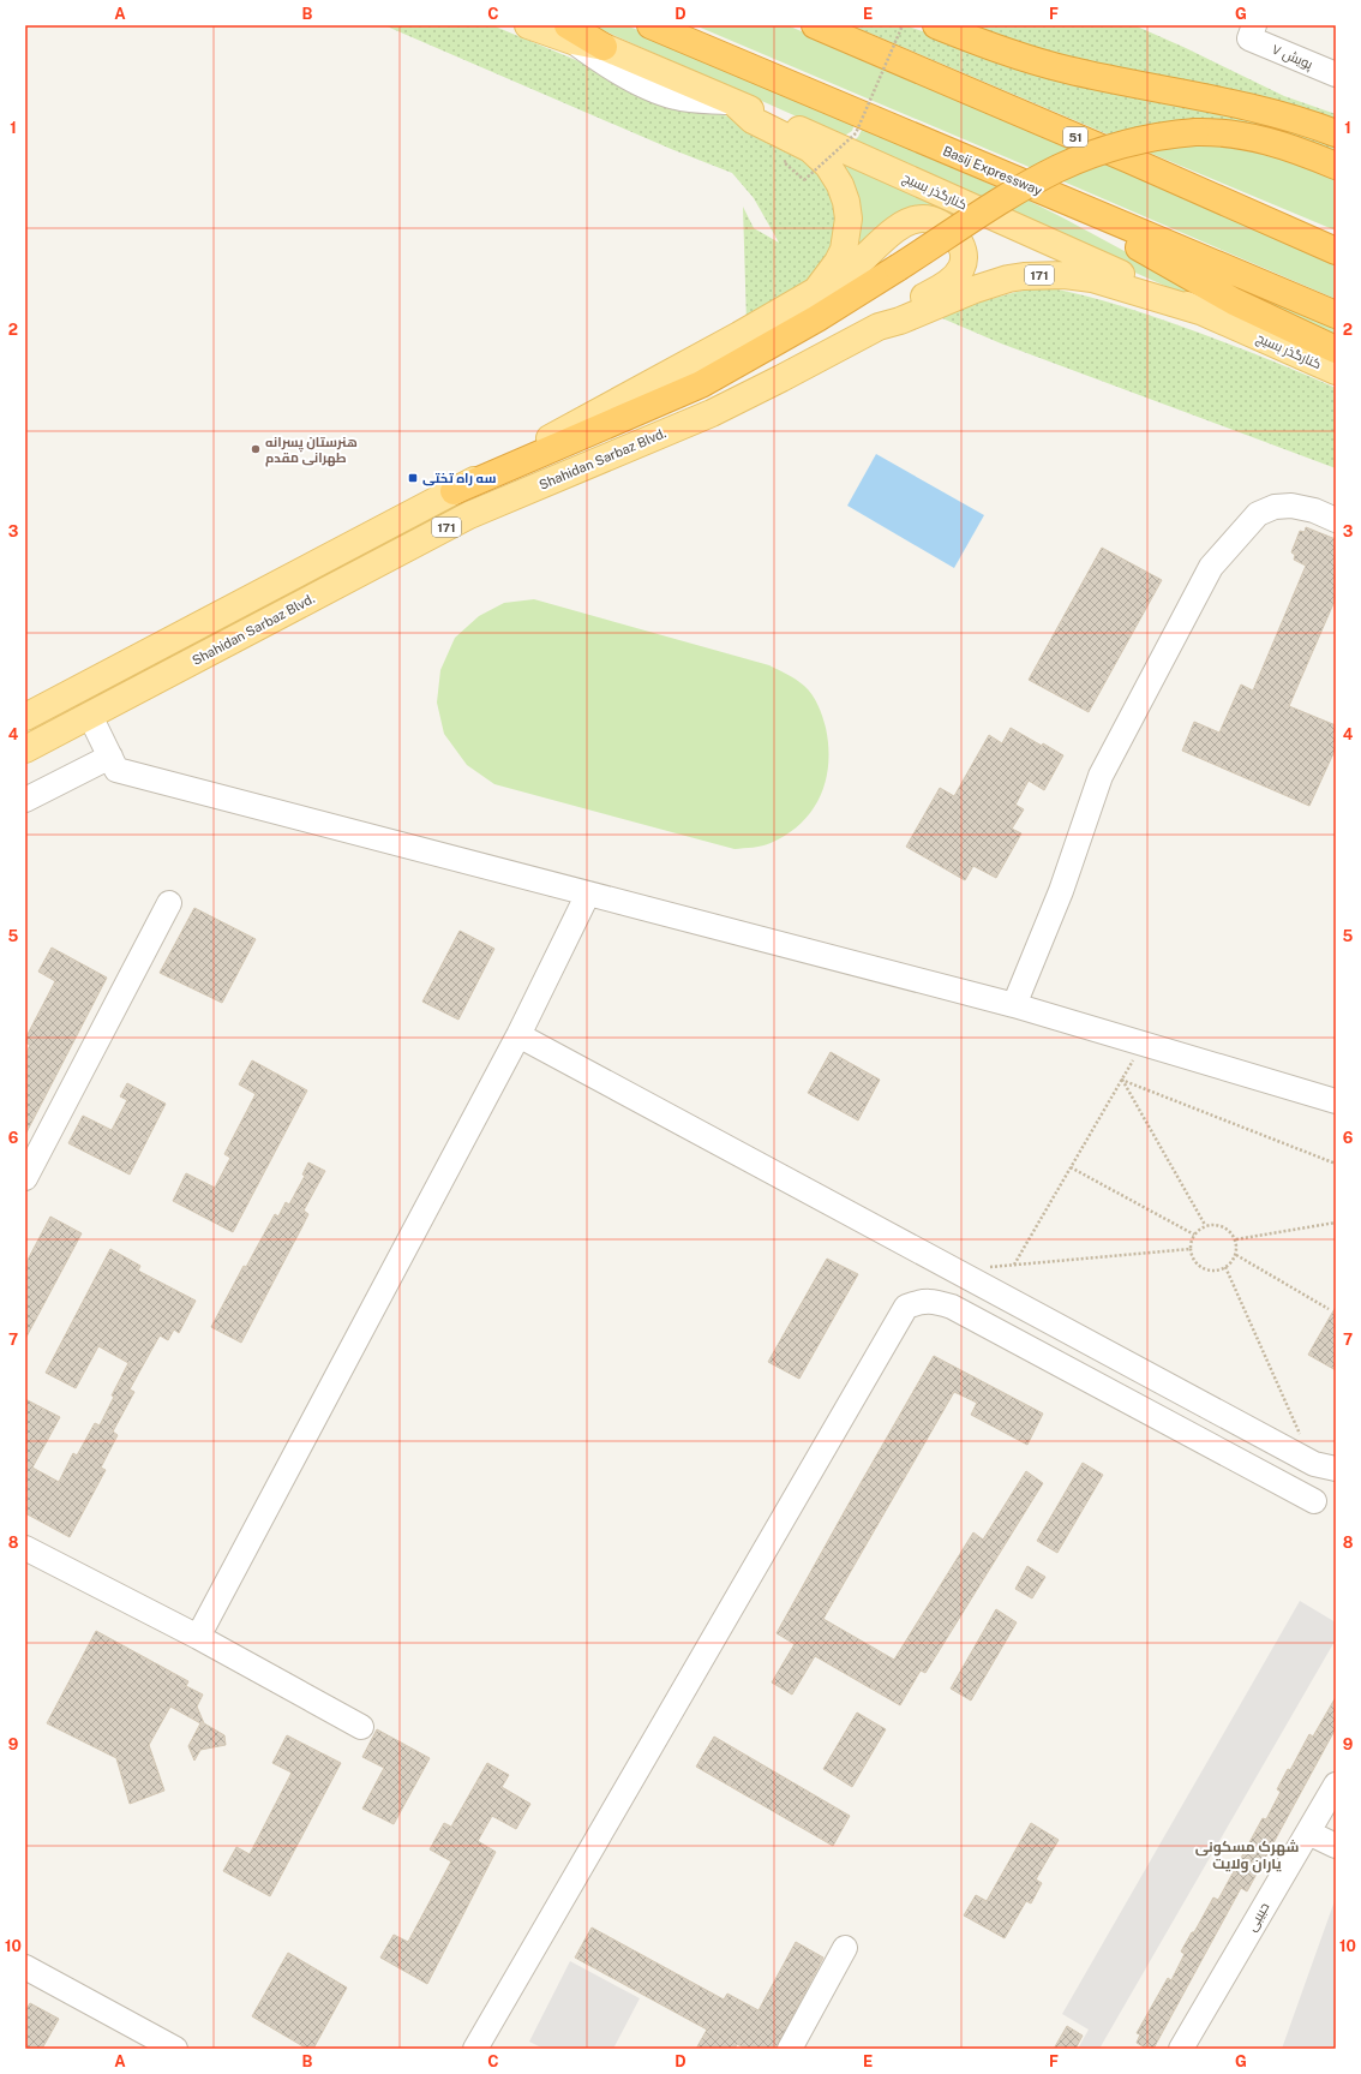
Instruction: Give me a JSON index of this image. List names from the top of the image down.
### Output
{
  "streets": {
    "highway": ["51", "Basij Expressway"],
    "main road": ["کنارگذر بسیج", "171", "Shahidan Sarbaz Blvd."],
    "street": ["پویش ۷", "حبیبی"]
  },
  "crossings": [
    ["کنارگذر بسیج", "171"],
    ["کنارگذر بسیج", "Shahidan Sarbaz Blvd."]
  ],
  "districts": ["شهرک مسکونی یاران ولایت"],
  "places": {
    "other": ["هنرستان پسرانه طهرانی مقدم"],
    "transit": ["سه راه تختی"]
  },
  "grid": {
    "columns": [
      "A",
      "B",
      "C",
      "D",
      "E",
      "F",
      "G"
    ],
    "rows": [
      "1",
      "2",
      "3",
      "4",
      "5",
      "6",
      "7",
      "8",
      "9",
      "10"
    ]
  }
}
